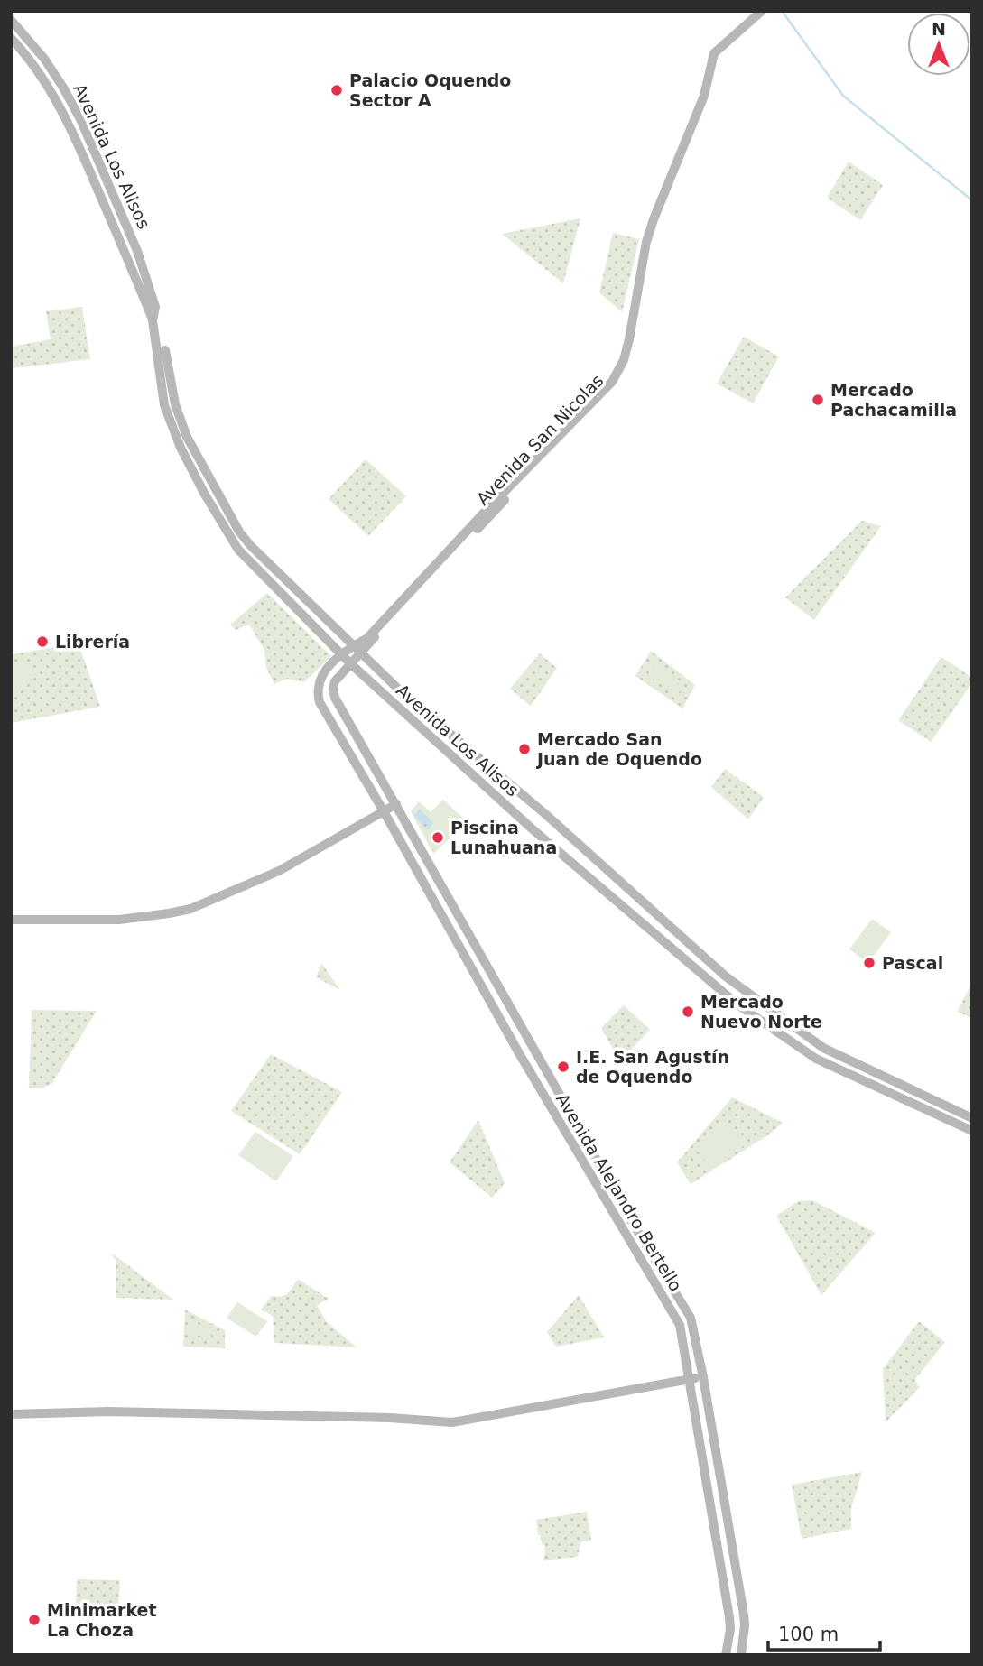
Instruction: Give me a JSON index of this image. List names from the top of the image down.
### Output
{
  "streets": {
    "street": ["Avenida Los Alisos", "Avenida San Nicolas", "Avenida Alejandro Bertello"]
  },
  "crossings": [
    ["Avenida Los Alisos", "Avenida San Nicolas"],
    ["Avenida Los Alisos", "Avenida Alejandro Bertello"],
    ["Avenida San Nicolas", "Avenida Alejandro Bertello"]
  ],
  "places": [
    "Palacio Oquendo Sector A",
    "Mercado Pachacamilla",
    "Librería",
    "Mercado San Juan de Oquendo",
    "Piscina Lunahuana",
    "Pascal",
    "Mercado Nuevo Norte",
    "I.E. San Agustín de Oquendo",
    "Minimarket La Choza"
  ],
  "scale_bar": "100 m",
  "north": "top"
}
